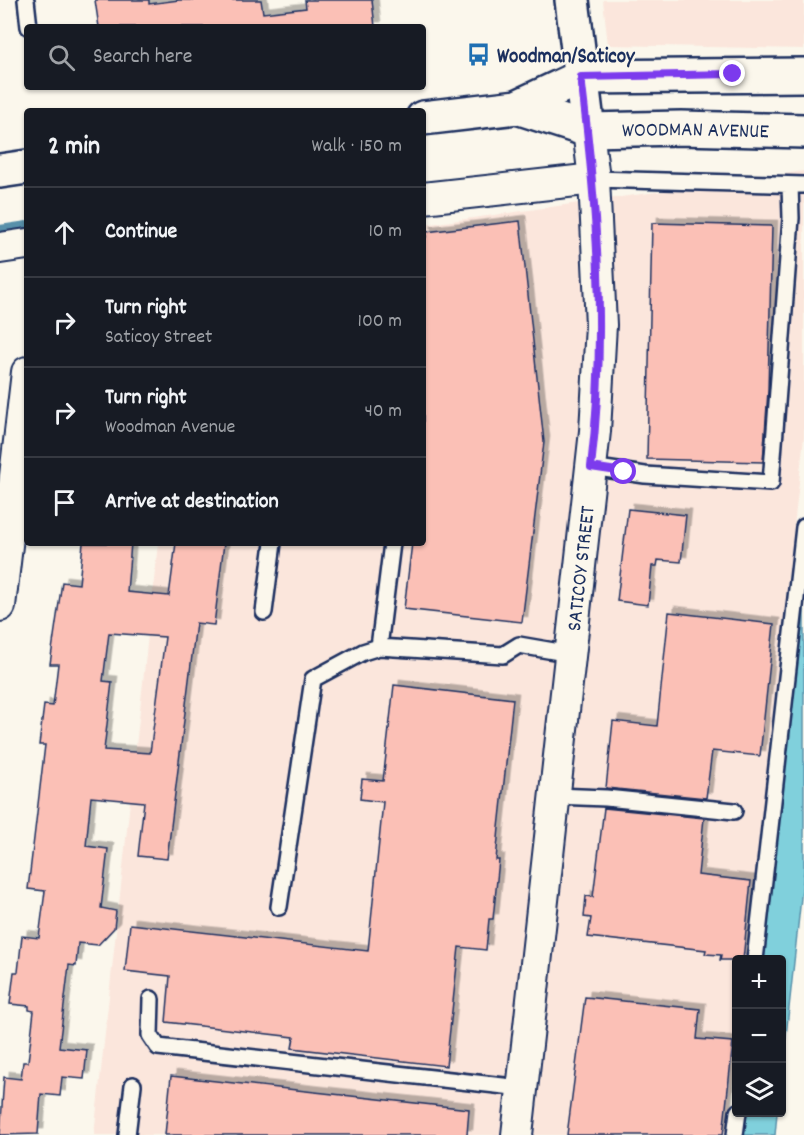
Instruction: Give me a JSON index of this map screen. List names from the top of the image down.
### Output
{
  "streets": {
    "main road": ["WOODMAN AVENUE", "SATICOY STREET"]
  },
  "crossings": [
    ["WOODMAN AVENUE", "SATICOY STREET"]
  ],
  "places": {
    "bus stop": ["Woodman/Saticoy"]
  },
  "page": {
    "search": "Search here",
    "heading": ["2 min", "Walk · 150 m"],
    "list": [
      ["Continue", "10 m"],
      ["Turn right", "Saticoy Street", "100 m"],
      ["Turn right", "Woodman Avenue", "40 m"],
      "Arrive at destination"
    ],
    "map_buttons": ["+", "−"]
  }
}
